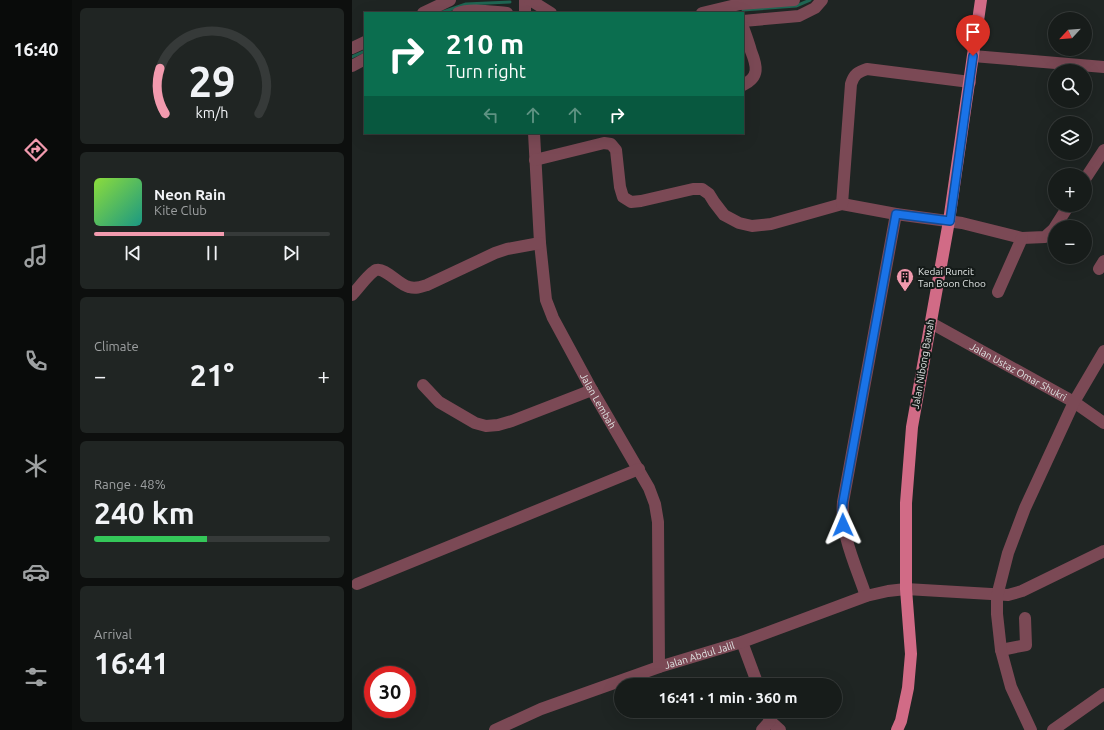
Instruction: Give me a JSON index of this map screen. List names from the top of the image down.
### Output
{
  "streets": {
    "main road": ["Jalan Nibong Bawah"],
    "street": ["Jalan Ustaz Omar Shukri", "Jalan Lembah", "Jalan Abdul Jalil"]
  },
  "crossings": [
    ["Jalan Nibong Bawah", "Jalan Ustaz Omar Shukri"],
    ["Jalan Nibong Bawah", "Jalan Abdul Jalil"],
    ["Jalan Lembah", "Jalan Abdul Jalil"]
  ],
  "places": {
    "building": ["Kedai Runcit Tan Boon Choo"]
  },
  "north": "bottom left",
  "page": {
    "tabs": "16:40",
    "map_buttons": ["+", "−"],
    "turn": ["210 m", "Turn right"],
    "song": ["Neon Rain", "Kite Club"],
    "tile": [
      "Climate",
      ["Range · 48%", "240 km"],
      ["Arrival", "16:41"]
    ],
    "heat": ["−", "21°", "+"],
    "limit": "30",
    "trip": "16:41 · 1 min · 360 m",
    "gauge": ["29", "km/h"]
  }
}
